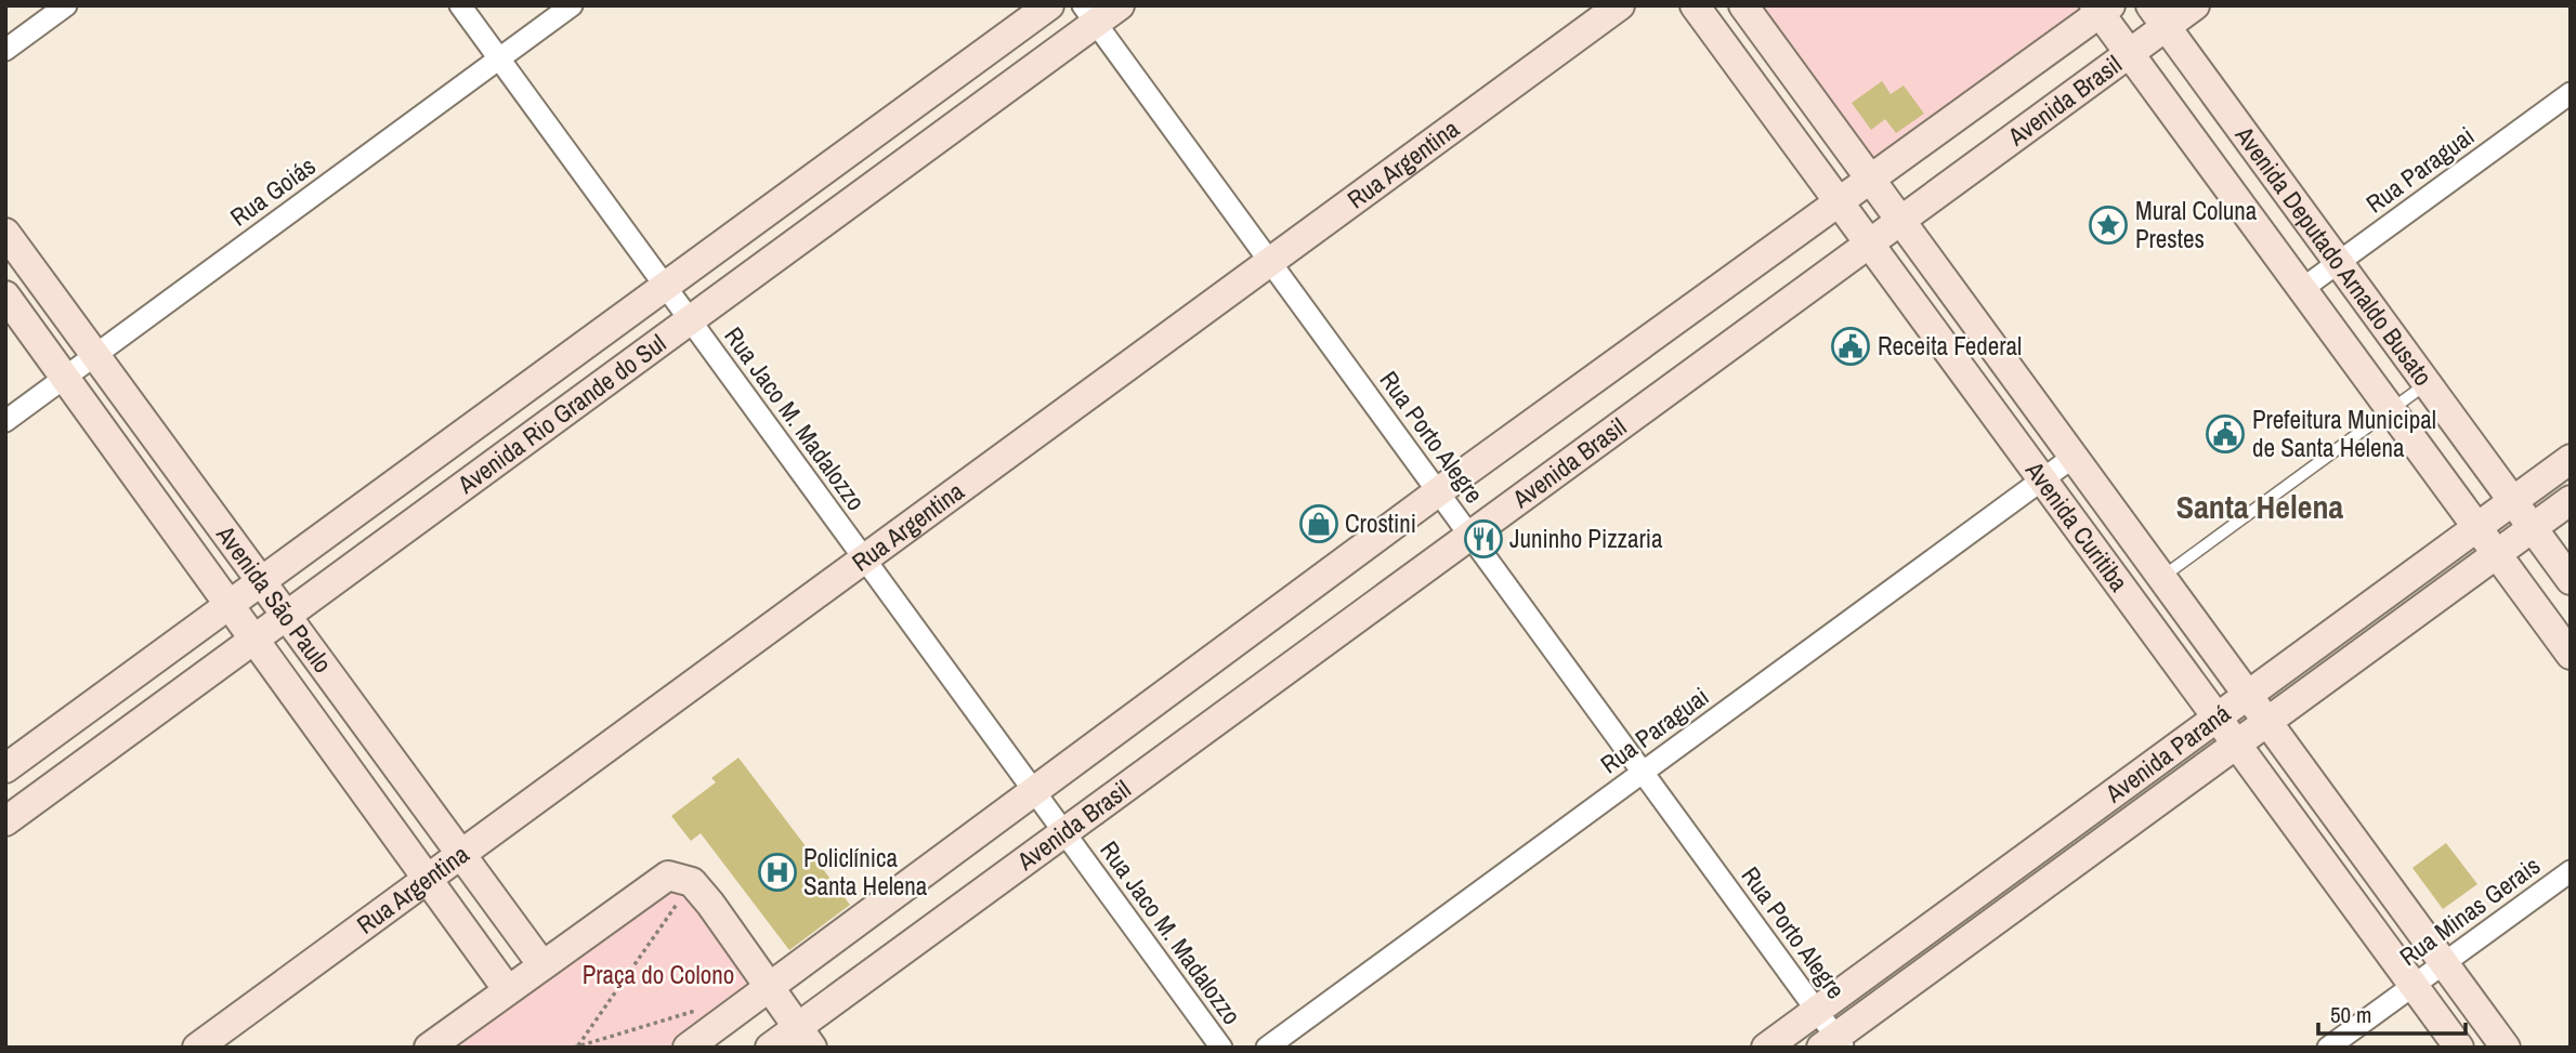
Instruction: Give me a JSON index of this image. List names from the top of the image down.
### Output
{
  "streets": {
    "street": [
      "Avenida Brasil",
      "Rua Argentina",
      "Rua Paraguai",
      "Rua Goiás",
      "Avenida Deputado Arnaldo Busato",
      "Avenida Rio Grande do Sul",
      "Rua Jaco M. Madalozzo",
      "Rua Porto Alegre",
      "Avenida Curitiba",
      "Avenida São Paulo",
      "Avenida Paraná",
      "Rua Minas Gerais"
    ]
  },
  "crossings": [
    ["Avenida Brasil", "Avenida Deputado Arnaldo Busato"],
    ["Avenida Brasil", "Rua Jaco M. Madalozzo"],
    ["Avenida Brasil", "Rua Porto Alegre"],
    ["Avenida Brasil", "Avenida Curitiba"],
    ["Rua Argentina", "Rua Jaco M. Madalozzo"],
    ["Rua Argentina", "Rua Porto Alegre"],
    ["Rua Argentina", "Avenida São Paulo"],
    ["Rua Paraguai", "Avenida Deputado Arnaldo Busato"],
    ["Rua Paraguai", "Rua Porto Alegre"],
    ["Rua Paraguai", "Avenida Curitiba"],
    ["Rua Goiás", "Rua Jaco M. Madalozzo"],
    ["Rua Goiás", "Avenida São Paulo"],
    ["Avenida Deputado Arnaldo Busato", "Avenida Paraná"],
    ["Avenida Rio Grande do Sul", "Rua Jaco M. Madalozzo"],
    ["Avenida Rio Grande do Sul", "Rua Porto Alegre"],
    ["Avenida Rio Grande do Sul", "Avenida São Paulo"],
    ["Rua Porto Alegre", "Avenida Paraná"],
    ["Avenida Curitiba", "Avenida Paraná"],
    ["Avenida Curitiba", "Rua Minas Gerais"]
  ],
  "districts": ["Santa Helena"],
  "parks": ["Praça do Colono"],
  "places": {
    "place": ["Mural Coluna Prestes"],
    "public building": ["Receita Federal", "Prefeitura Municipal de Santa Helena"],
    "shop": ["Crostini"],
    "restaurant": ["Juninho Pizzaria"],
    "hospital": ["Policlínica Santa Helena"]
  },
  "scale_bar": "50 m"
}
